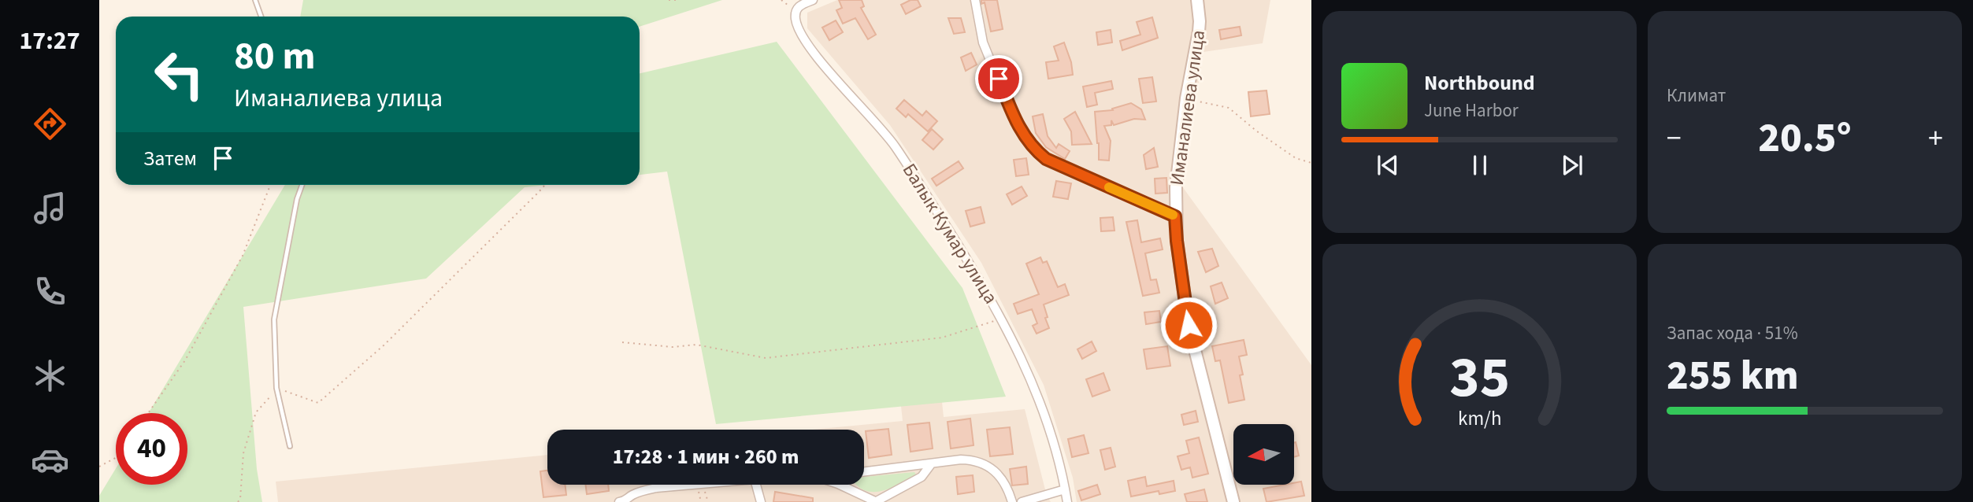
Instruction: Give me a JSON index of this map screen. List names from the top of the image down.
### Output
{
  "streets": {
    "street": ["Иманалиева улица", "Балык Кумар улица"]
  },
  "north": "left",
  "page": {
    "tabs": "17:27",
    "tile": [
      "Климат",
      ["Запас хода · 51%", "255 km"]
    ],
    "turn": ["80 m", "Иманалиева улица"],
    "song": ["Northbound", "June Harbor"],
    "heat": ["−", "20.5°", "+"],
    "then": "Затем",
    "limit": "40",
    "trip": "17:28 · 1 мин · 260 m",
    "gauge": ["35", "km/h"]
  }
}
